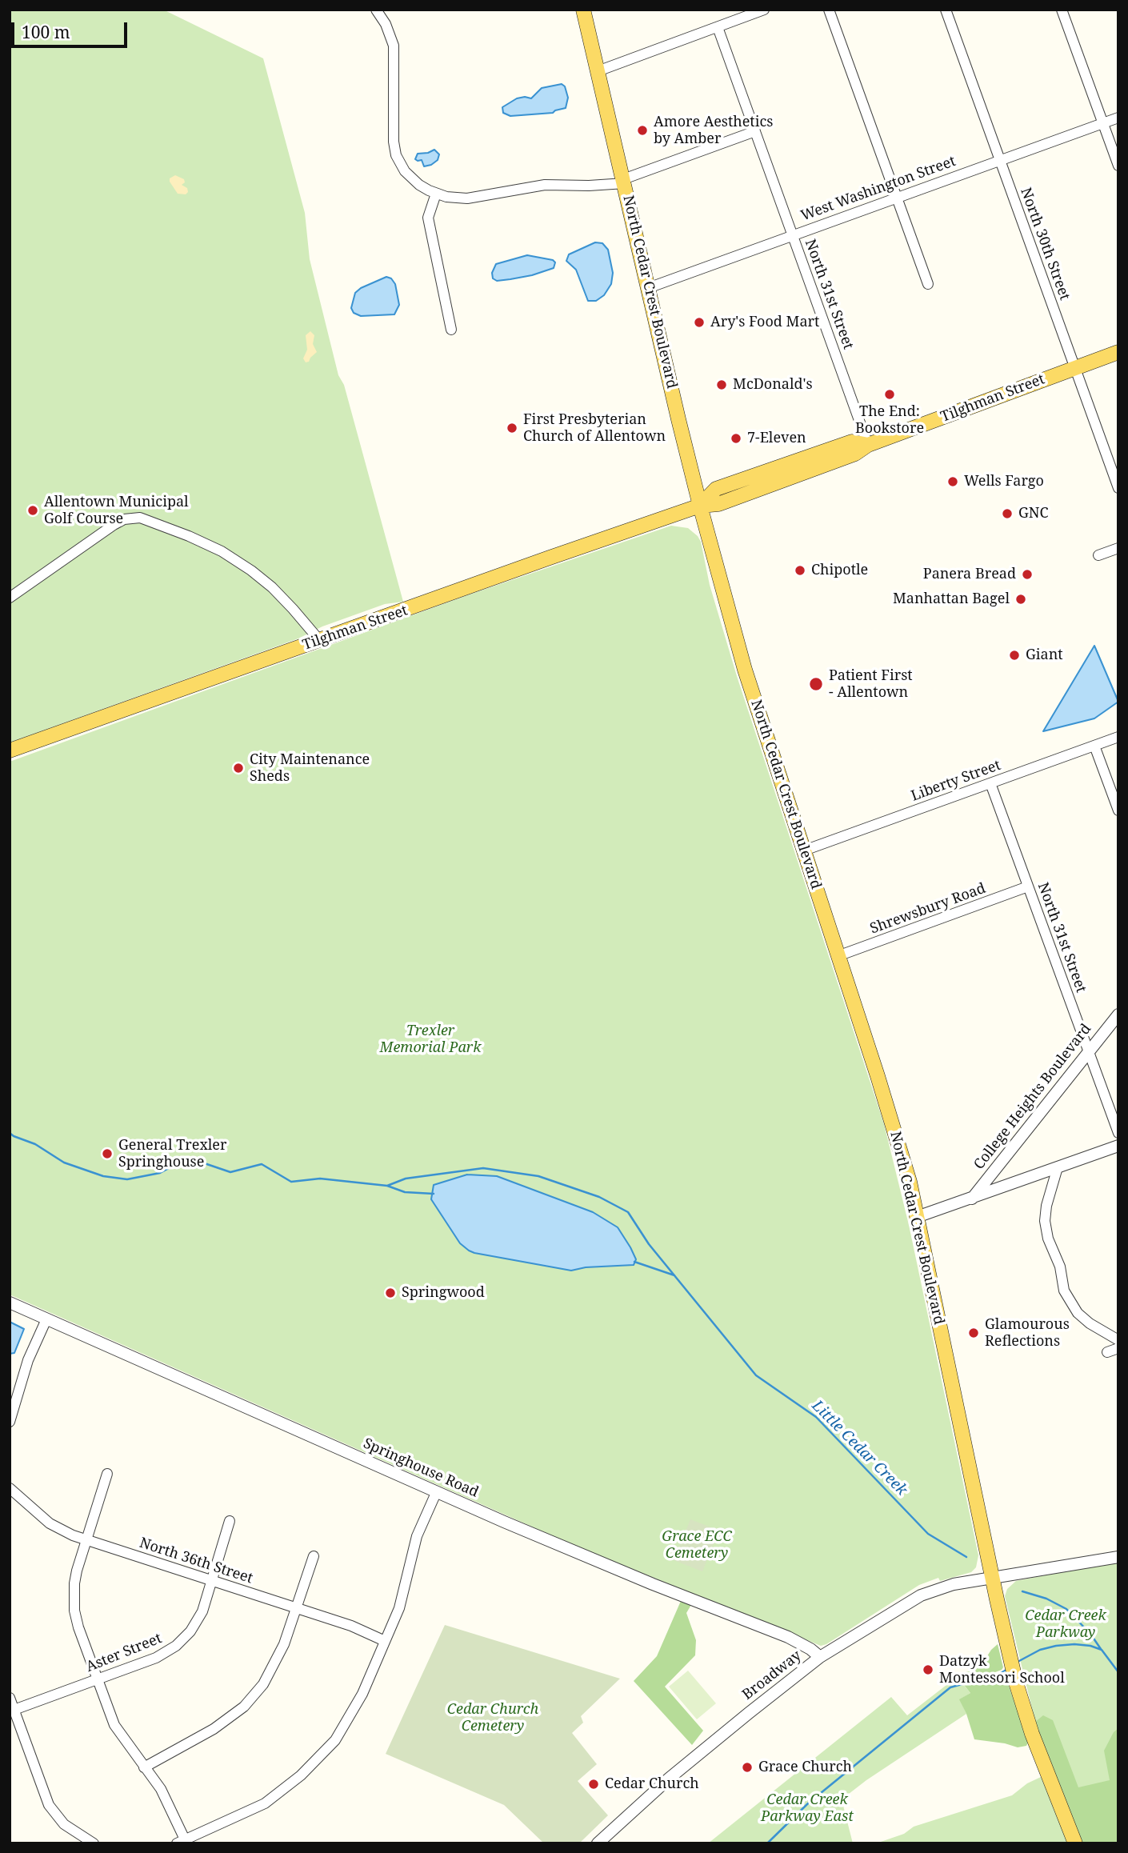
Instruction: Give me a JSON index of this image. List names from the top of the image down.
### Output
{
  "streets": {
    "main road": ["North Cedar Crest Boulevard", "Tilghman Street"],
    "street": [
      "West Washington Street",
      "North 30th Street",
      "North 31st Street",
      "Liberty Street",
      "Shrewsbury Road",
      "College Heights Boulevard",
      "Springhouse Road",
      "North 36th Street",
      "Aster Street",
      "Broadway"
    ]
  },
  "crossings": [
    ["West Washington Street", "North 30th Street"],
    ["West Washington Street", "North Cedar Crest Boulevard"],
    ["West Washington Street", "North 31st Street"],
    ["North 30th Street", "Tilghman Street"],
    ["North Cedar Crest Boulevard", "Tilghman Street"],
    ["North Cedar Crest Boulevard", "Liberty Street"],
    ["North Cedar Crest Boulevard", "Shrewsbury Road"],
    ["North Cedar Crest Boulevard", "Broadway"],
    ["North 31st Street", "Tilghman Street"],
    ["North 31st Street", "Liberty Street"],
    ["North 31st Street", "Shrewsbury Road"],
    ["North 31st Street", "College Heights Boulevard"],
    ["Springhouse Road", "Broadway"],
    ["North 36th Street", "Aster Street"]
  ],
  "water": ["Little Cedar Creek"],
  "parks": [
    "Trexler Memorial Park",
    "Grace ECC Cemetery",
    "Cedar Creek Parkway",
    "Cedar Church Cemetery",
    "Cedar Creek Parkway East"
  ],
  "places": [
    "Amore Aesthetics by Amber",
    "Ary's Food Mart",
    "McDonald's",
    "The End: Bookstore",
    "First Presbyterian Church of Allentown",
    "7-Eleven",
    "Wells Fargo",
    "Allentown Municipal Golf Course",
    "GNC",
    "Chipotle",
    "Panera Bread",
    "Manhattan Bagel",
    "Giant",
    "Patient First - Allentown",
    "City Maintenance Sheds",
    "General Trexler Springhouse",
    "Springwood",
    "Glamourous Reflections",
    "Datzyk Montessori School",
    "Grace Church",
    "Cedar Church"
  ],
  "scale_bar": "100 m"
}
